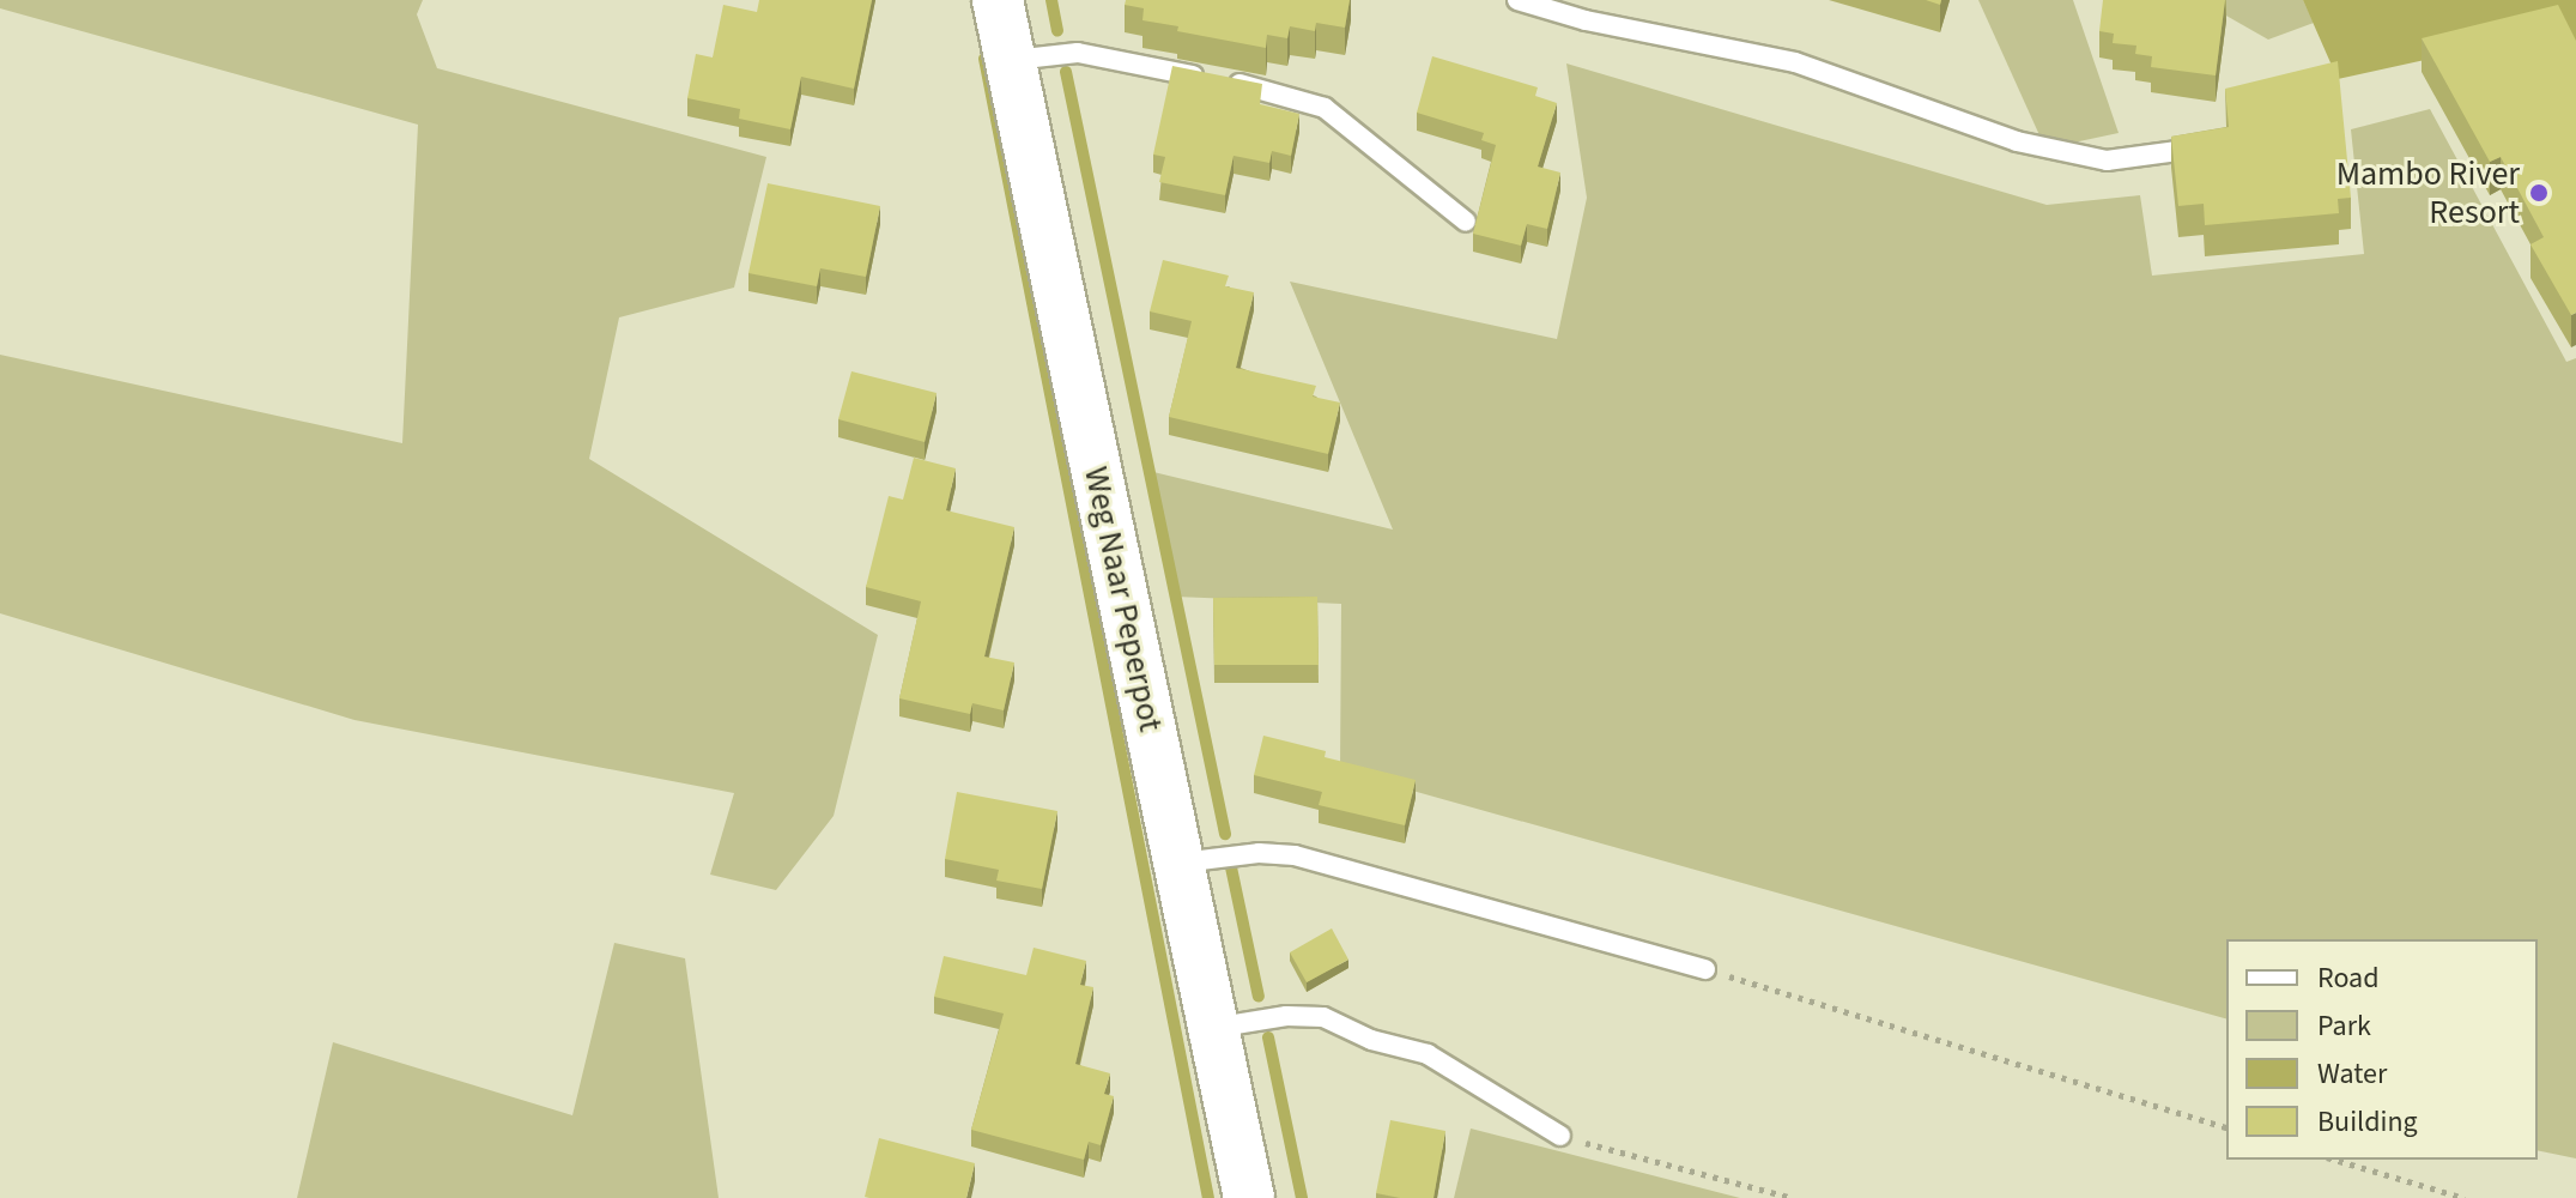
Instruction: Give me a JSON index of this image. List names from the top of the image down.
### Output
{
  "streets": {
    "street": ["Weg Naar Peperpot"]
  },
  "places": ["Mambo River Resort"],
  "legend": [
    "Road",
    "Park",
    "Water",
    "Building"
  ]
}
